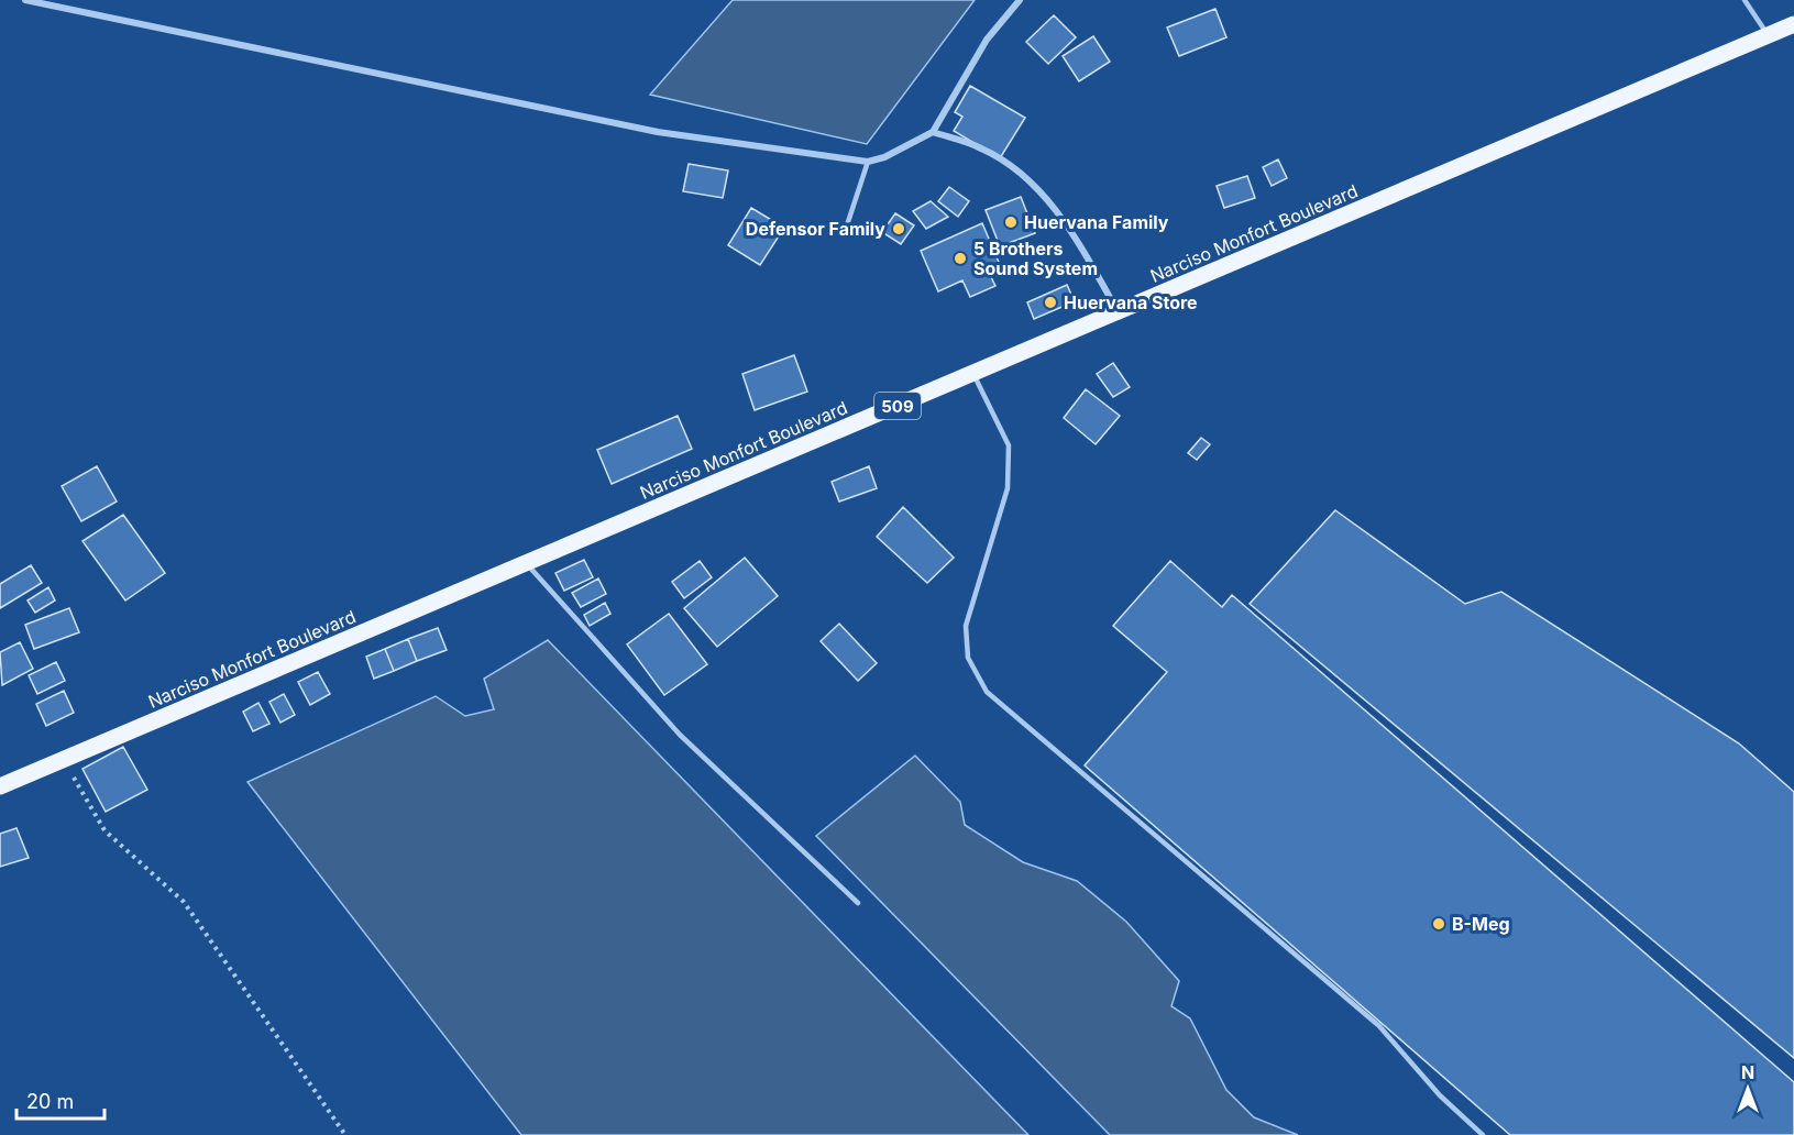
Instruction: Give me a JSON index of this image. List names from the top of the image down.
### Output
{
  "streets": {
    "main road": ["Narciso Monfort Boulevard", "509"]
  },
  "places": [
    "Huervana Family",
    "Defensor Family",
    "5 Brothers Sound System",
    "Huervana Store",
    "B-Meg"
  ],
  "scale_bar": "20 m",
  "north": "top"
}
